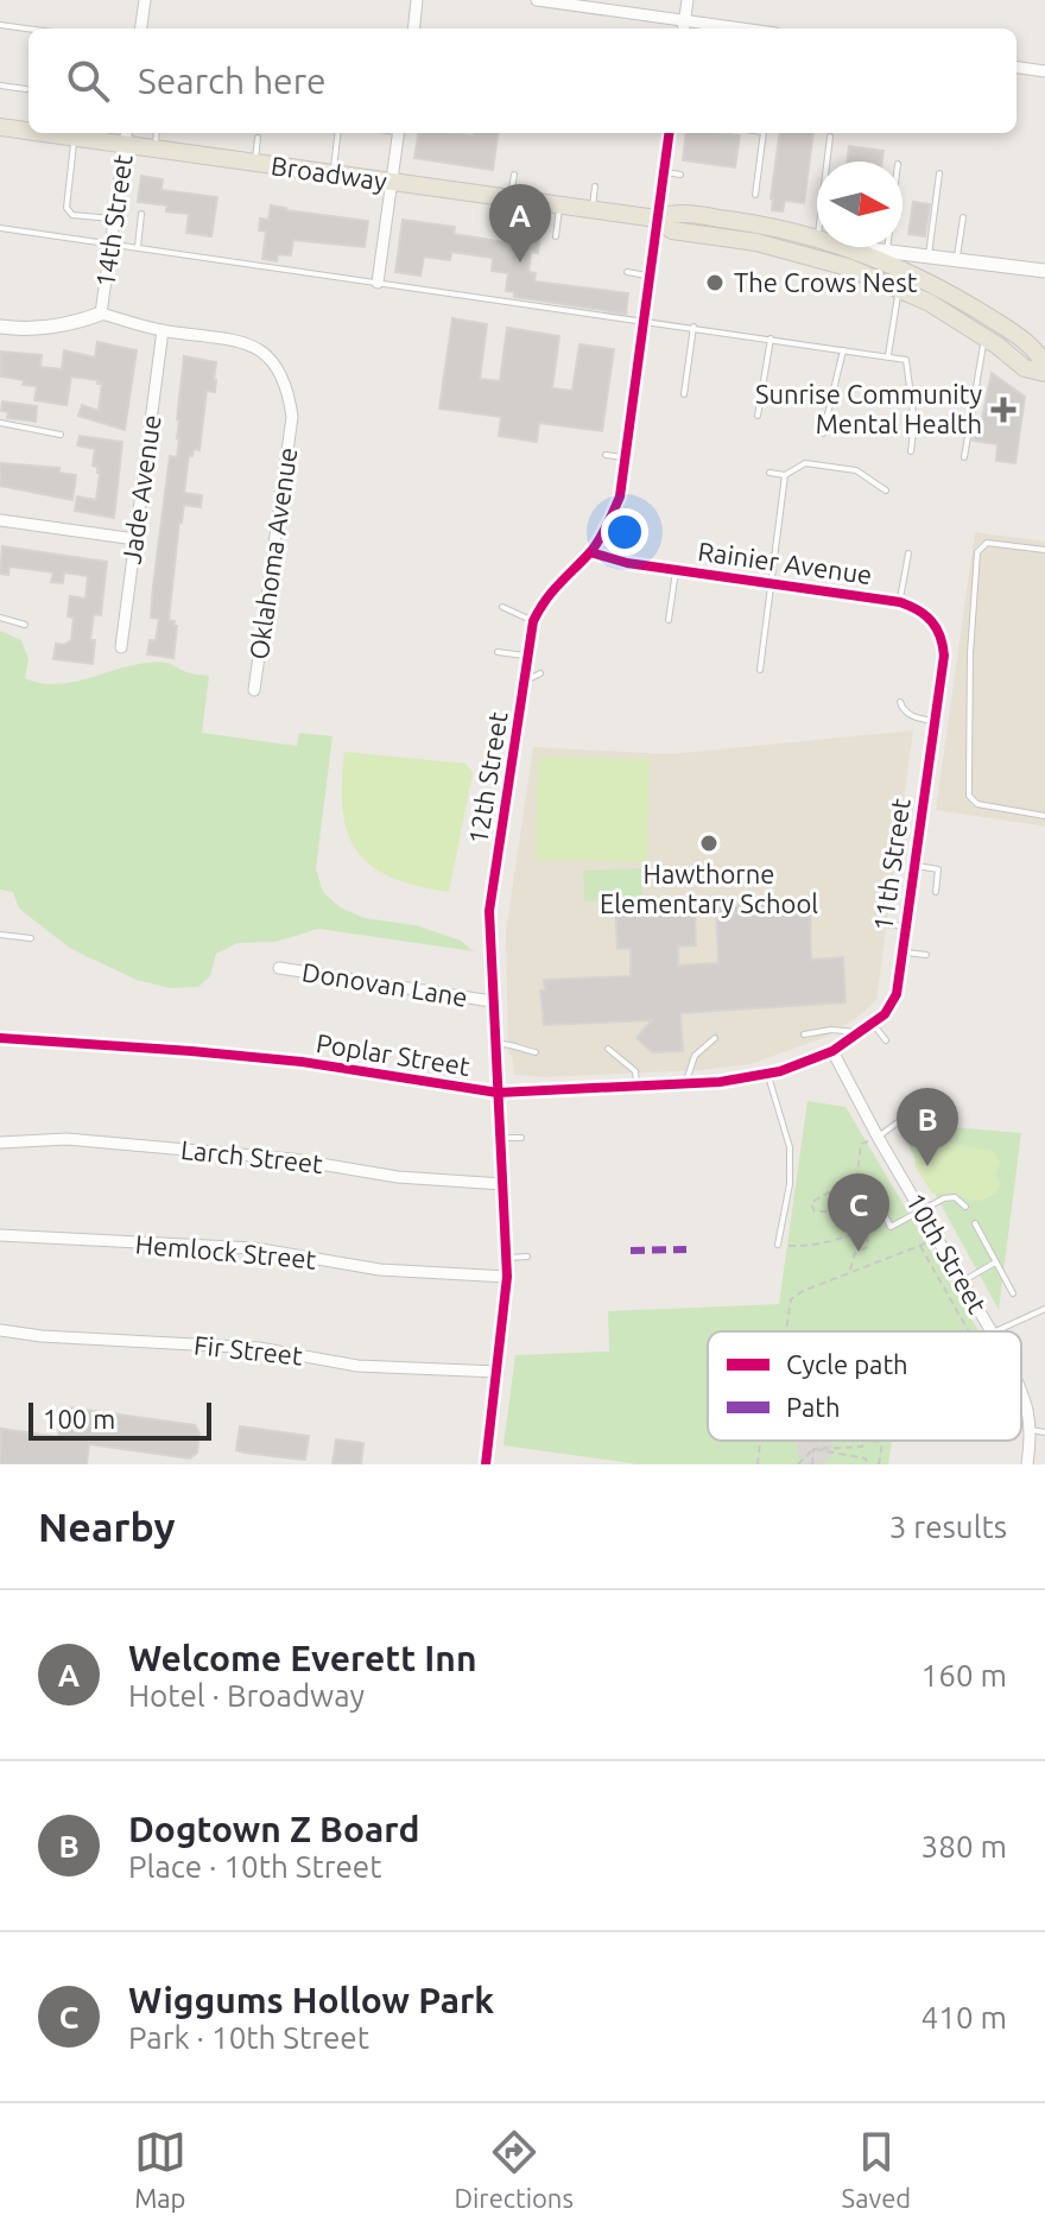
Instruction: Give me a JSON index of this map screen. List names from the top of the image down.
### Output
{
  "streets": {
    "main road": ["Broadway"],
    "street": [
      "14th Street",
      "Jade Avenue",
      "Oklahoma Avenue",
      "Rainier Avenue",
      "12th Street",
      "11th Street",
      "Donovan Lane",
      "Poplar Street",
      "Larch Street",
      "Hemlock Street",
      "10th Street",
      "Fir Street"
    ]
  },
  "crossings": [
    ["Broadway", "14th Street"],
    ["Broadway", "12th Street"],
    ["Jade Avenue", "Oklahoma Avenue"],
    ["Rainier Avenue", "12th Street"],
    ["Rainier Avenue", "11th Street"],
    ["12th Street", "Donovan Lane"],
    ["12th Street", "Poplar Street"],
    ["12th Street", "Larch Street"],
    ["12th Street", "Hemlock Street"],
    ["12th Street", "Fir Street"],
    ["11th Street", "Poplar Street"],
    ["11th Street", "10th Street"],
    ["Poplar Street", "10th Street"]
  ],
  "places": {
    "other": ["The Crows Nest", "Hawthorne Elementary School"],
    "health": ["Sunrise Community Mental Health"]
  },
  "legend": ["Cycle path", "Path"],
  "scale_bar": "100 m",
  "north": "right",
  "page": {
    "search": "Search here",
    "pins": ["A", "B", "C"],
    "scale": "100 m",
    "heading": ["Nearby", "3 results"],
    "list": [
      {
        "mark": "A",
        "name": "Welcome Everett Inn",
        "note": "Hotel · Broadway",
        "value": "160 m"
      },
      {
        "mark": "B",
        "name": "Dogtown Z Board",
        "note": "Place · 10th Street",
        "value": "380 m"
      },
      {
        "mark": "C",
        "name": "Wiggums Hollow Park",
        "note": "Park · 10th Street",
        "value": "410 m"
      }
    ],
    "nav": ["Map", "Directions", "Saved"]
  }
}
